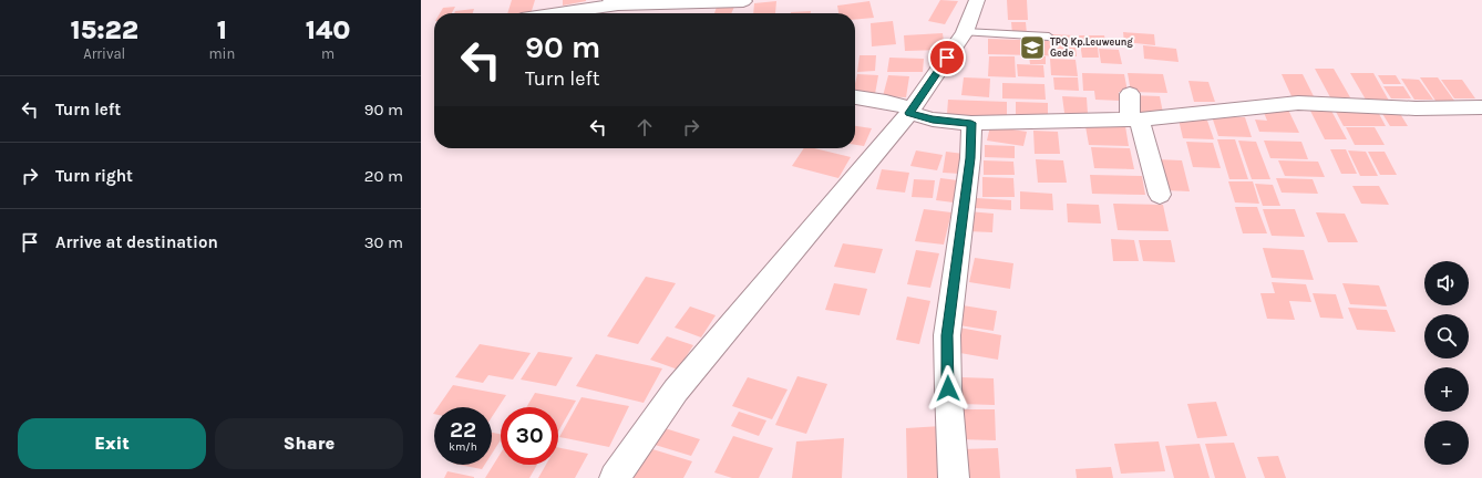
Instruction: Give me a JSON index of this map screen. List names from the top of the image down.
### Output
{
  "places": {
    "school or university": ["TPQ Kp.Leuweung Gede"]
  },
  "page": {
    "eta": [
      "15:22",
      "Arrival",
      "1",
      "min",
      "140",
      "m"
    ],
    "turn": ["90 m", "Turn left"],
    "list": [
      {
        "name": "Turn left",
        "value": "90 m"
      },
      {
        "name": "Turn right",
        "value": "20 m"
      },
      {
        "name": "Arrive at destination",
        "value": "30 m"
      }
    ],
    "map_buttons": ["+", "−"],
    "speed": "22 km/h",
    "limit": "30",
    "buttons": ["Exit", "Share"]
  }
}
